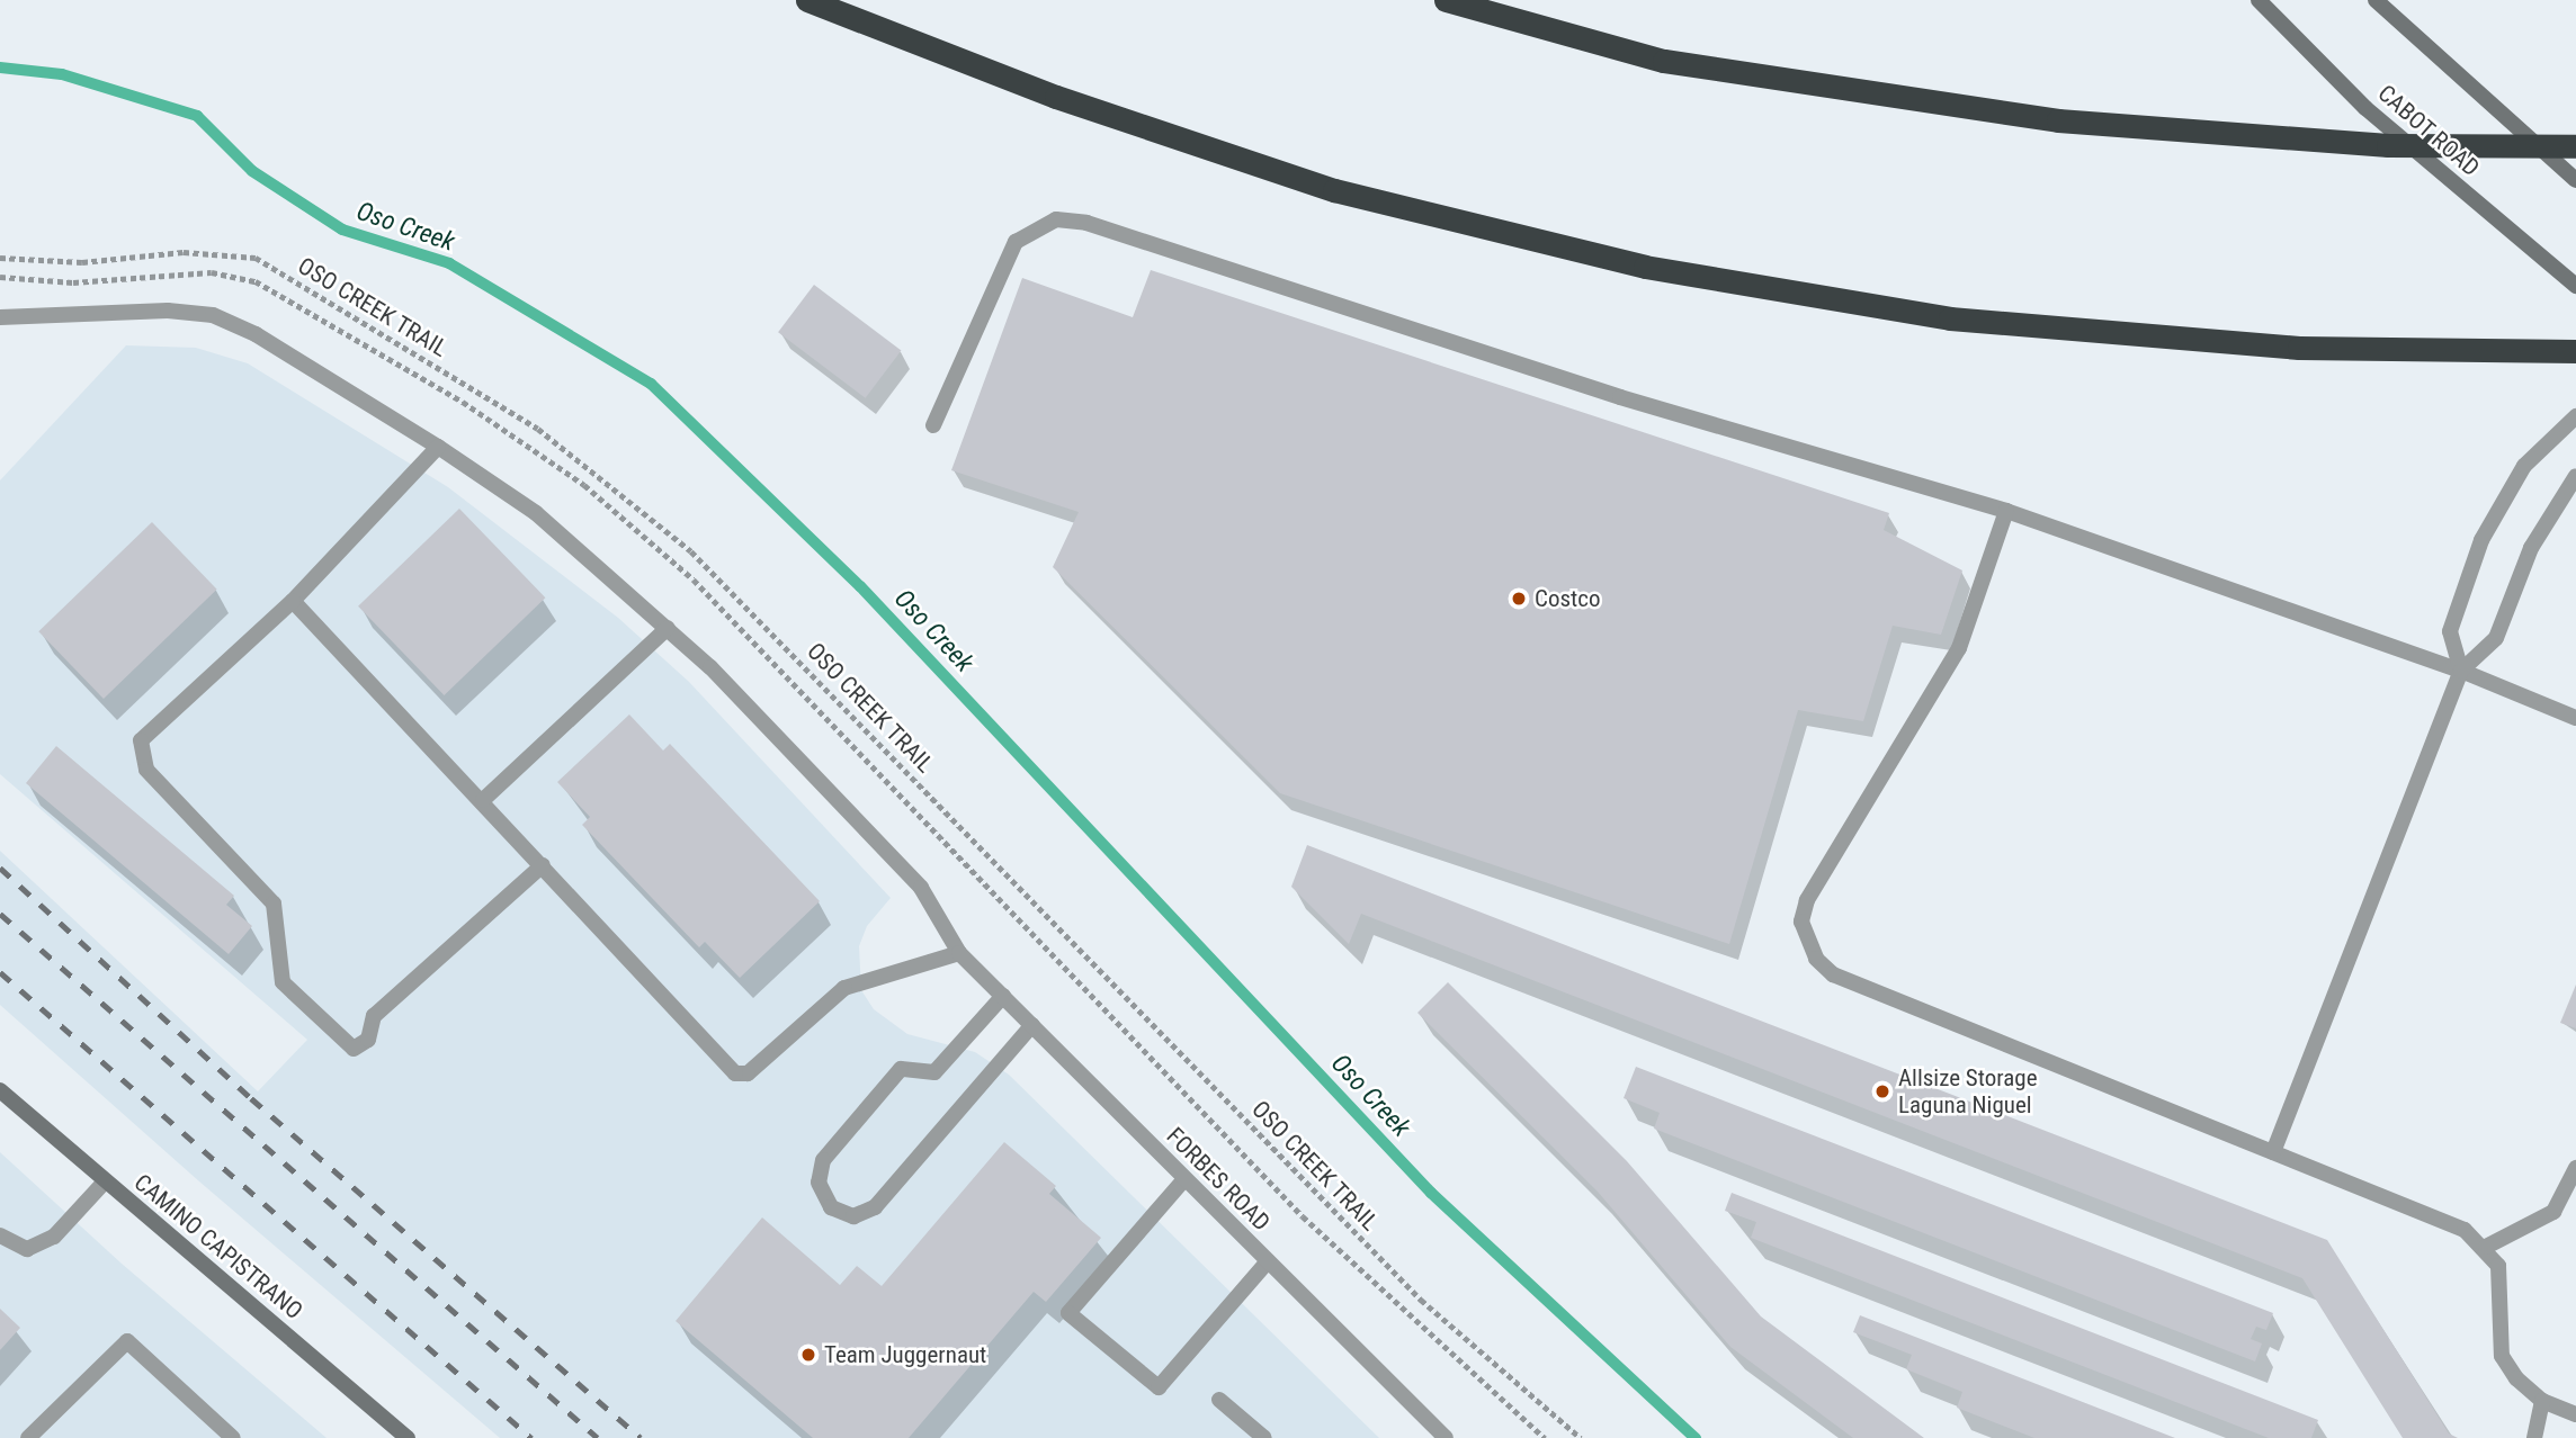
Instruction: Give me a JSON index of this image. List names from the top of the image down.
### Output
{
  "streets": {
    "main road": ["CABOT ROAD", "CAMINO CAPISTRANO"],
    "street": ["FORBES ROAD"],
    "path": ["OSO CREEK TRAIL"]
  },
  "water": ["Oso Creek"],
  "places": ["Costco", "Allsize Storage Laguna Niguel", "Team Juggernaut"]
}
